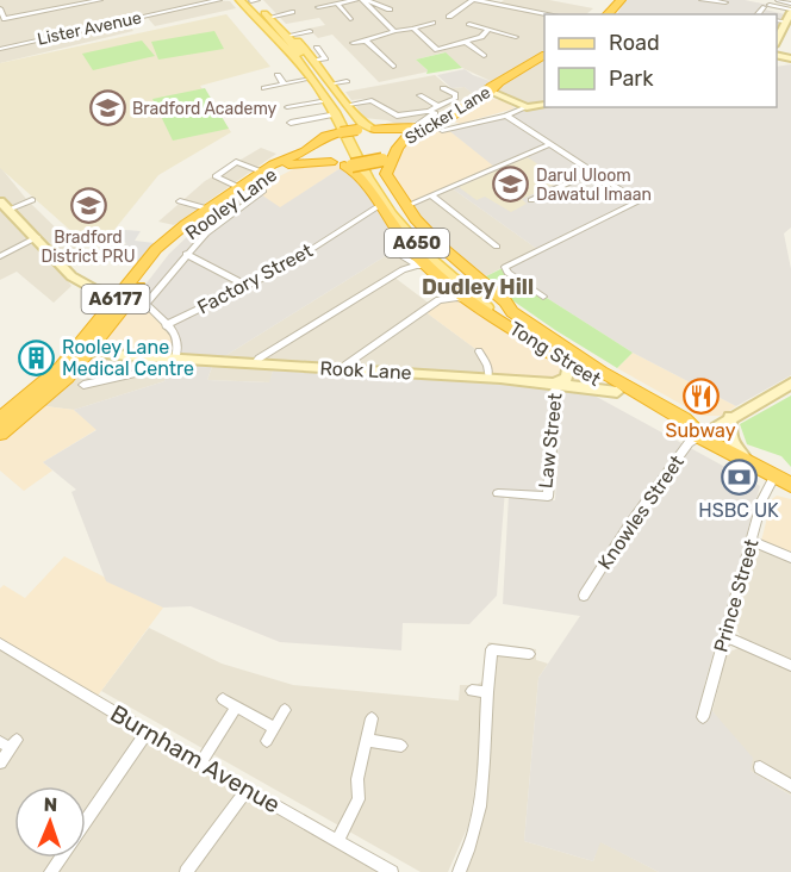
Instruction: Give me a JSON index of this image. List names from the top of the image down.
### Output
{
  "streets": {
    "highway": [
      "Sticker Lane",
      "Rooley Lane",
      "A650",
      "A6177",
      "Tong Street"
    ],
    "street": [
      "Lister Avenue",
      "Factory Street",
      "Rook Lane",
      "Law Street",
      "Knowles Street",
      "Prince Street",
      "Burnham Avenue"
    ]
  },
  "crossings": [
    ["Rooley Lane", "Rook Lane"],
    ["A650", "Tong Street"],
    ["Tong Street", "Rook Lane"],
    ["Tong Street", "Knowles Street"],
    ["Tong Street", "Prince Street"],
    ["Rook Lane", "Law Street"]
  ],
  "districts": ["Dudley Hill"],
  "places": {
    "school or university": ["Bradford Academy", "Darul Uloom Dawatul Imaan", "Bradford District PRU"],
    "building": ["Rooley Lane Medical Centre"],
    "restaurant": ["Subway"],
    "bank": ["HSBC UK"]
  },
  "legend": ["Road", "Park"],
  "north": "top"
}
